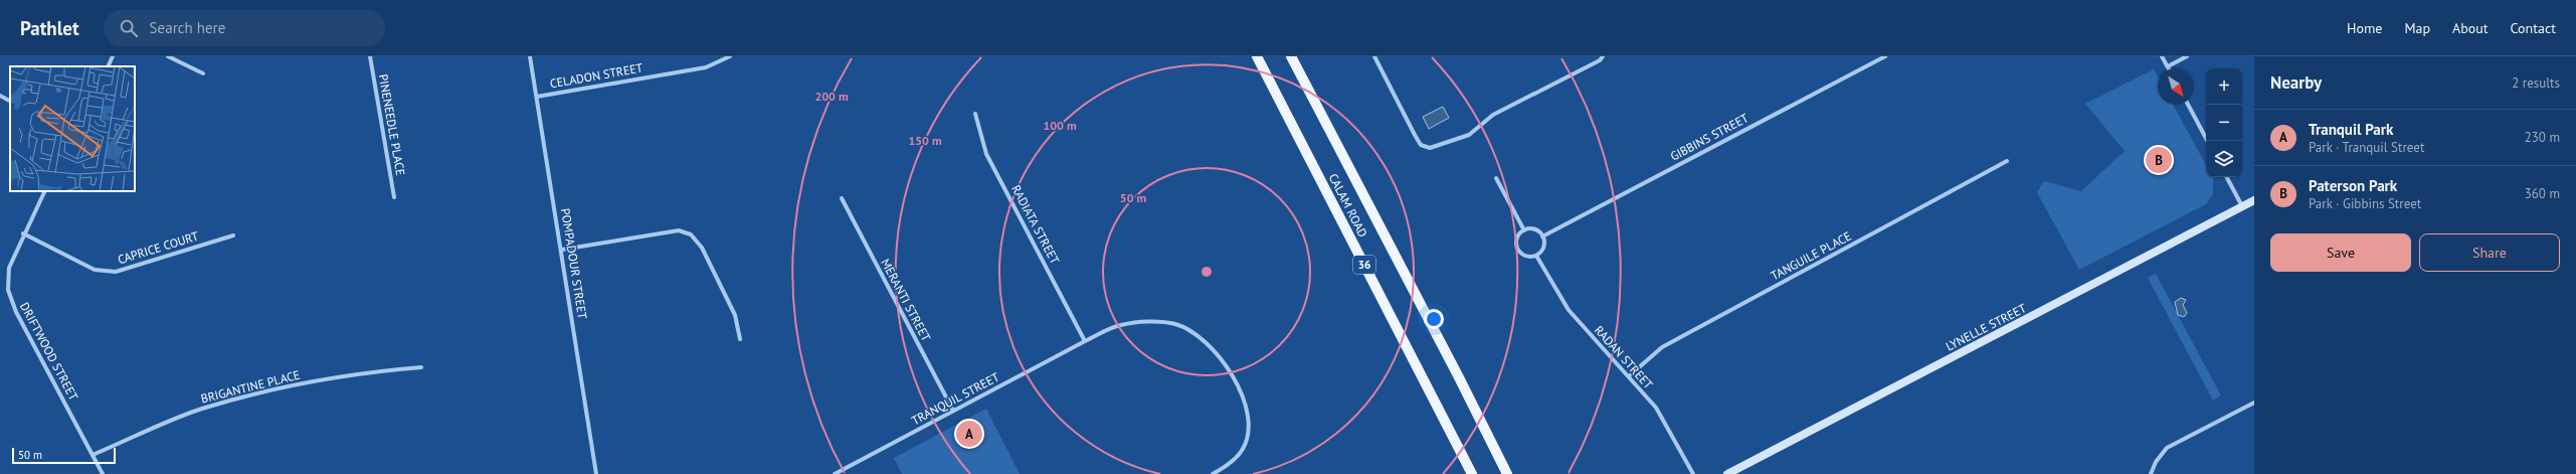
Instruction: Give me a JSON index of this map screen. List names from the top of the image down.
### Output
{
  "streets": {
    "main road": ["CALAM ROAD", "36"],
    "street": [
      "CELADON STREET",
      "PINENEEDLE PLACE",
      "GIBBINS STREET",
      "RADIATA STREET",
      "CAPRICE COURT",
      "TANGUILE PLACE",
      "POMPADOUR STREET",
      "MERANTI STREET",
      "LYNELLE STREET",
      "DRIFTWOOD STREET",
      "RADAN STREET",
      "BRIGANTINE PLACE",
      "TRANQUIL STREET"
    ]
  },
  "crossings": [
    ["CELADON STREET", "POMPADOUR STREET"],
    ["GIBBINS STREET", "RADAN STREET"],
    ["RADIATA STREET", "TRANQUIL STREET"],
    ["CAPRICE COURT", "DRIFTWOOD STREET"],
    ["TANGUILE PLACE", "RADAN STREET"],
    ["MERANTI STREET", "TRANQUIL STREET"],
    ["DRIFTWOOD STREET", "BRIGANTINE PLACE"]
  ],
  "scale_bar": "50 m",
  "north": "bottom right",
  "page": {
    "header": "Pathlet",
    "search": "Search here",
    "nav": [
      "Home",
      "Map",
      "About",
      "Contact"
    ],
    "heading": ["Nearby", "2 results"],
    "map_buttons": ["+", "−"],
    "list": [
      {
        "mark": "A",
        "name": "Tranquil Park",
        "note": "Park · Tranquil Street",
        "value": "230 m"
      },
      {
        "mark": "B",
        "name": "Paterson Park",
        "note": "Park · Gibbins Street",
        "value": "360 m"
      }
    ],
    "pins": ["B", "A"],
    "buttons": ["Save", "Share"],
    "scale": "50 m"
  },
  "rings": [
    "200 m",
    "100 m",
    "150 m",
    "50 m"
  ]
}
